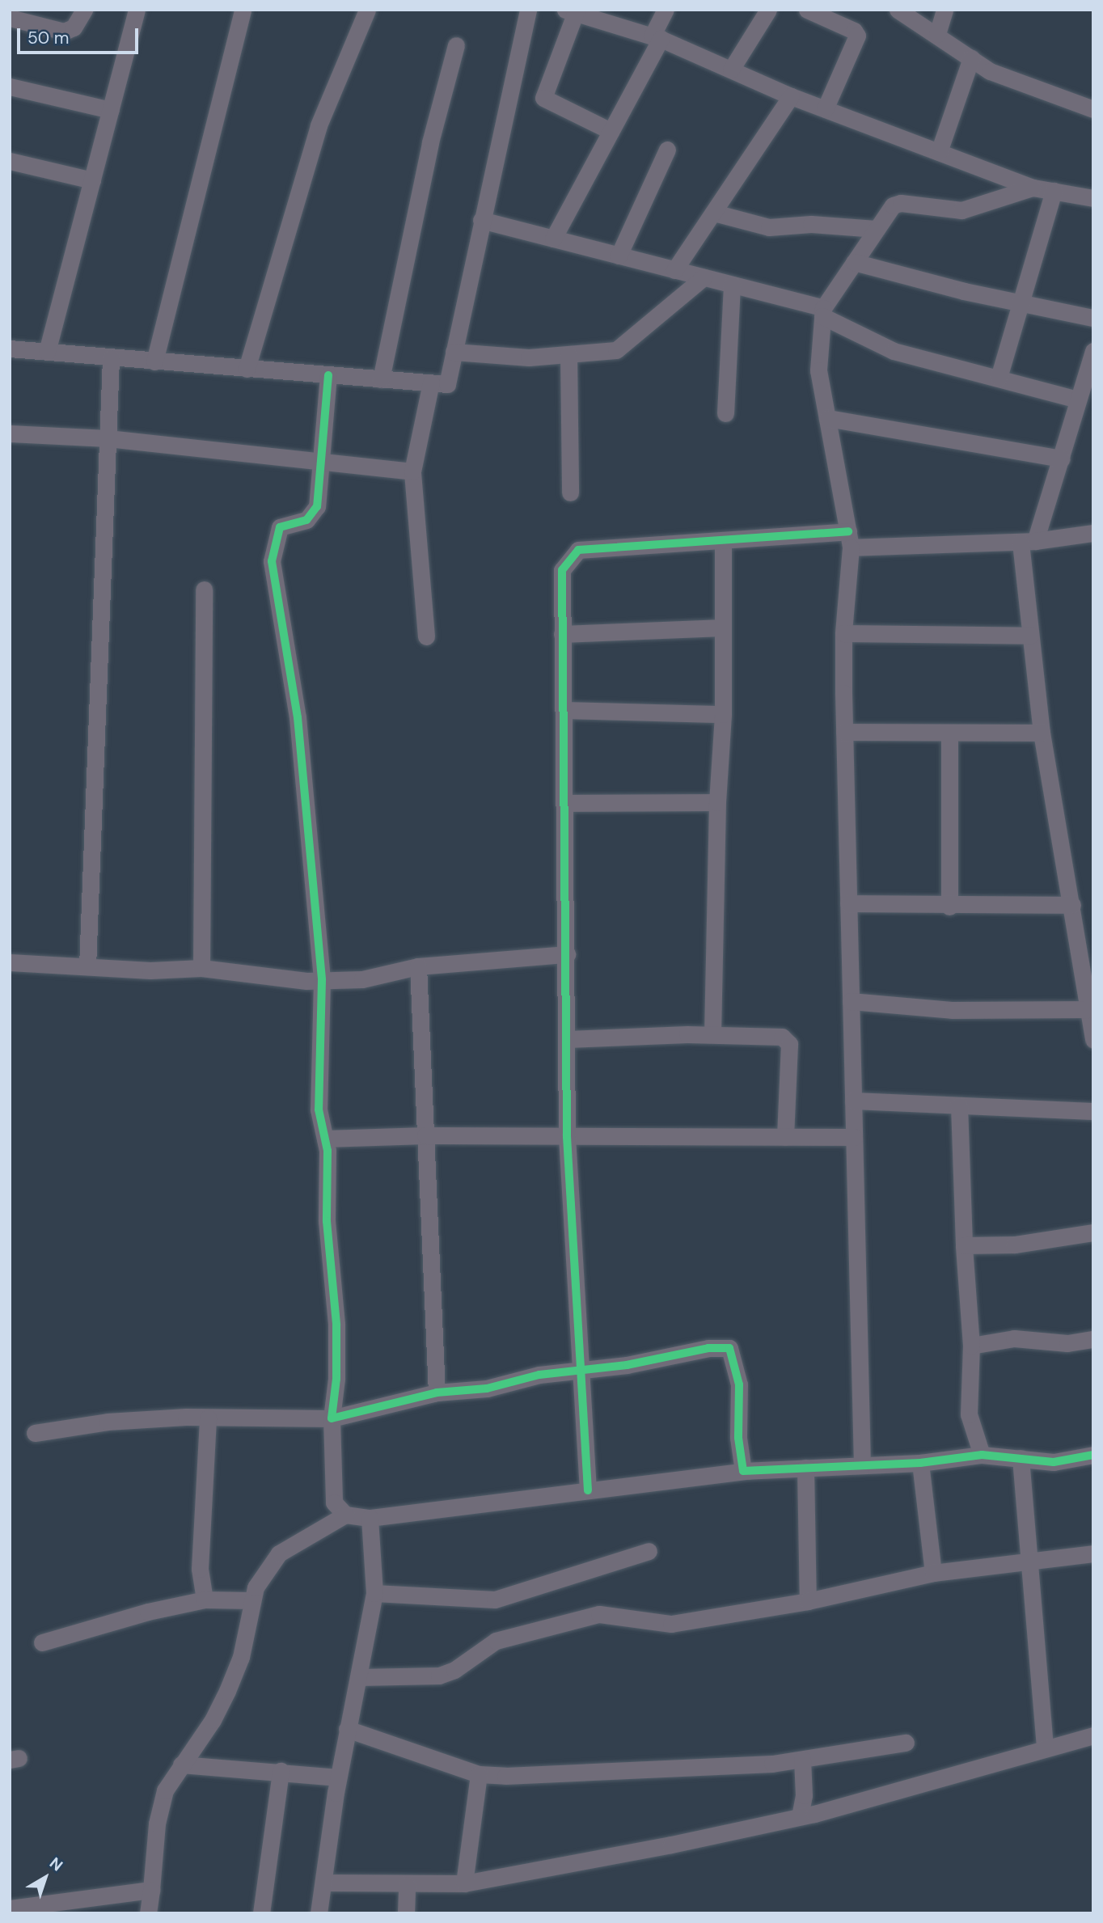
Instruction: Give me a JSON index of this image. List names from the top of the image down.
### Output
{
  "scale_bar": "50 m",
  "north": "top right"
}
